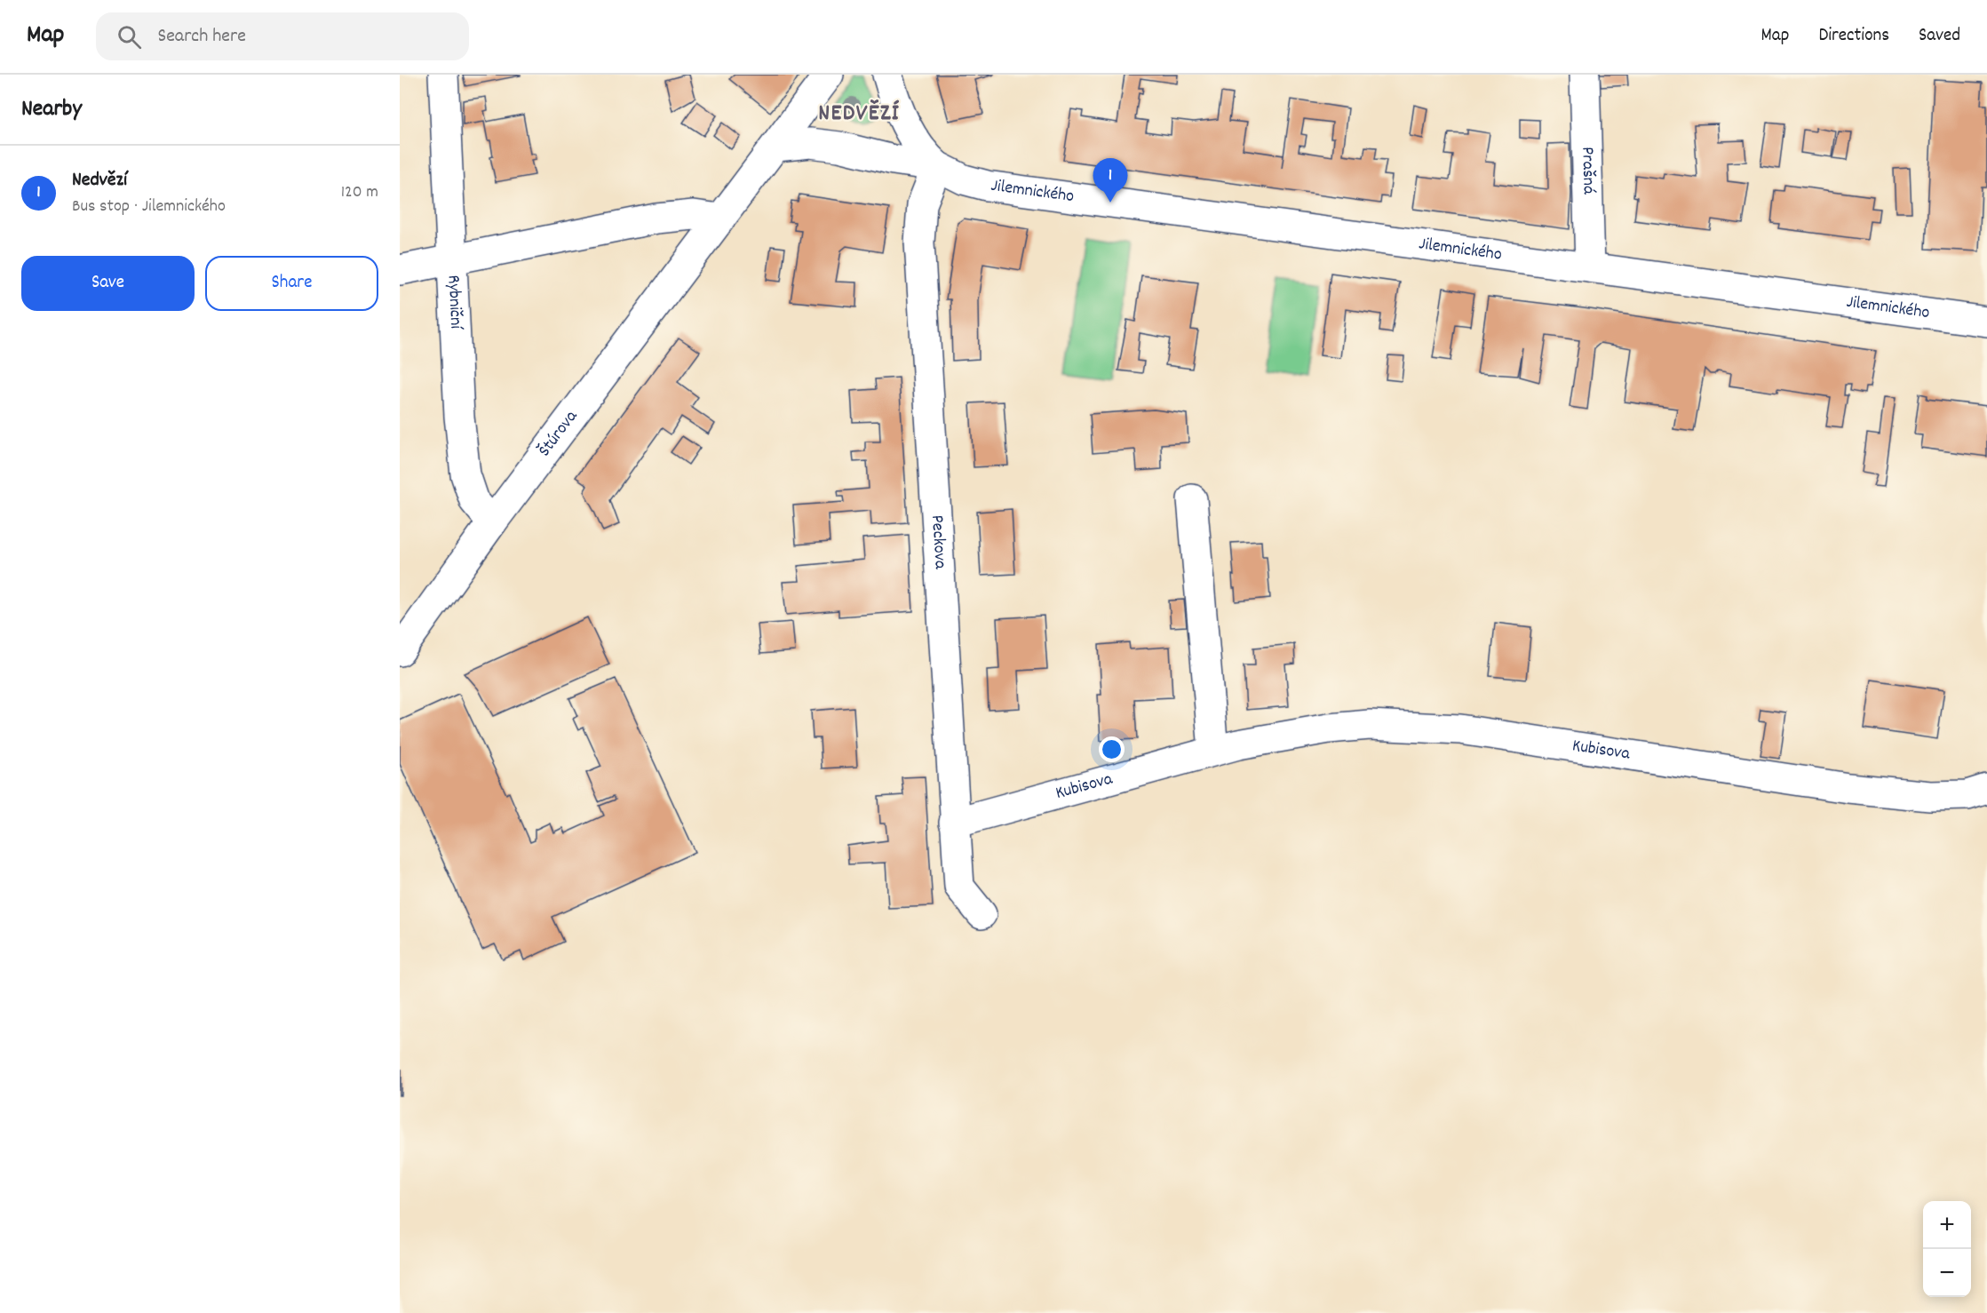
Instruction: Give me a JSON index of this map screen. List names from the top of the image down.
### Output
{
  "streets": {
    "street": [
      "Prašná",
      "Jilemnického",
      "Rybniční",
      "Štúrova",
      "Peckova",
      "Kubisova"
    ]
  },
  "crossings": [
    ["Prašná", "Jilemnického"],
    ["Jilemnického", "Štúrova"],
    ["Jilemnického", "Peckova"],
    ["Rybniční", "Štúrova"],
    ["Peckova", "Kubisova"]
  ],
  "districts": ["NEDVĚZÍ"],
  "page": {
    "header": "Map",
    "search": "Search here",
    "nav": ["Map", "Directions", "Saved"],
    "heading": "Nearby",
    "list": [
      {
        "mark": "1",
        "name": "Nedvězí",
        "note": "Bus stop · Jilemnického",
        "value": "120 m"
      }
    ],
    "pins": "1",
    "buttons": ["Save", "Share"],
    "map_buttons": ["+", "−"]
  }
}
